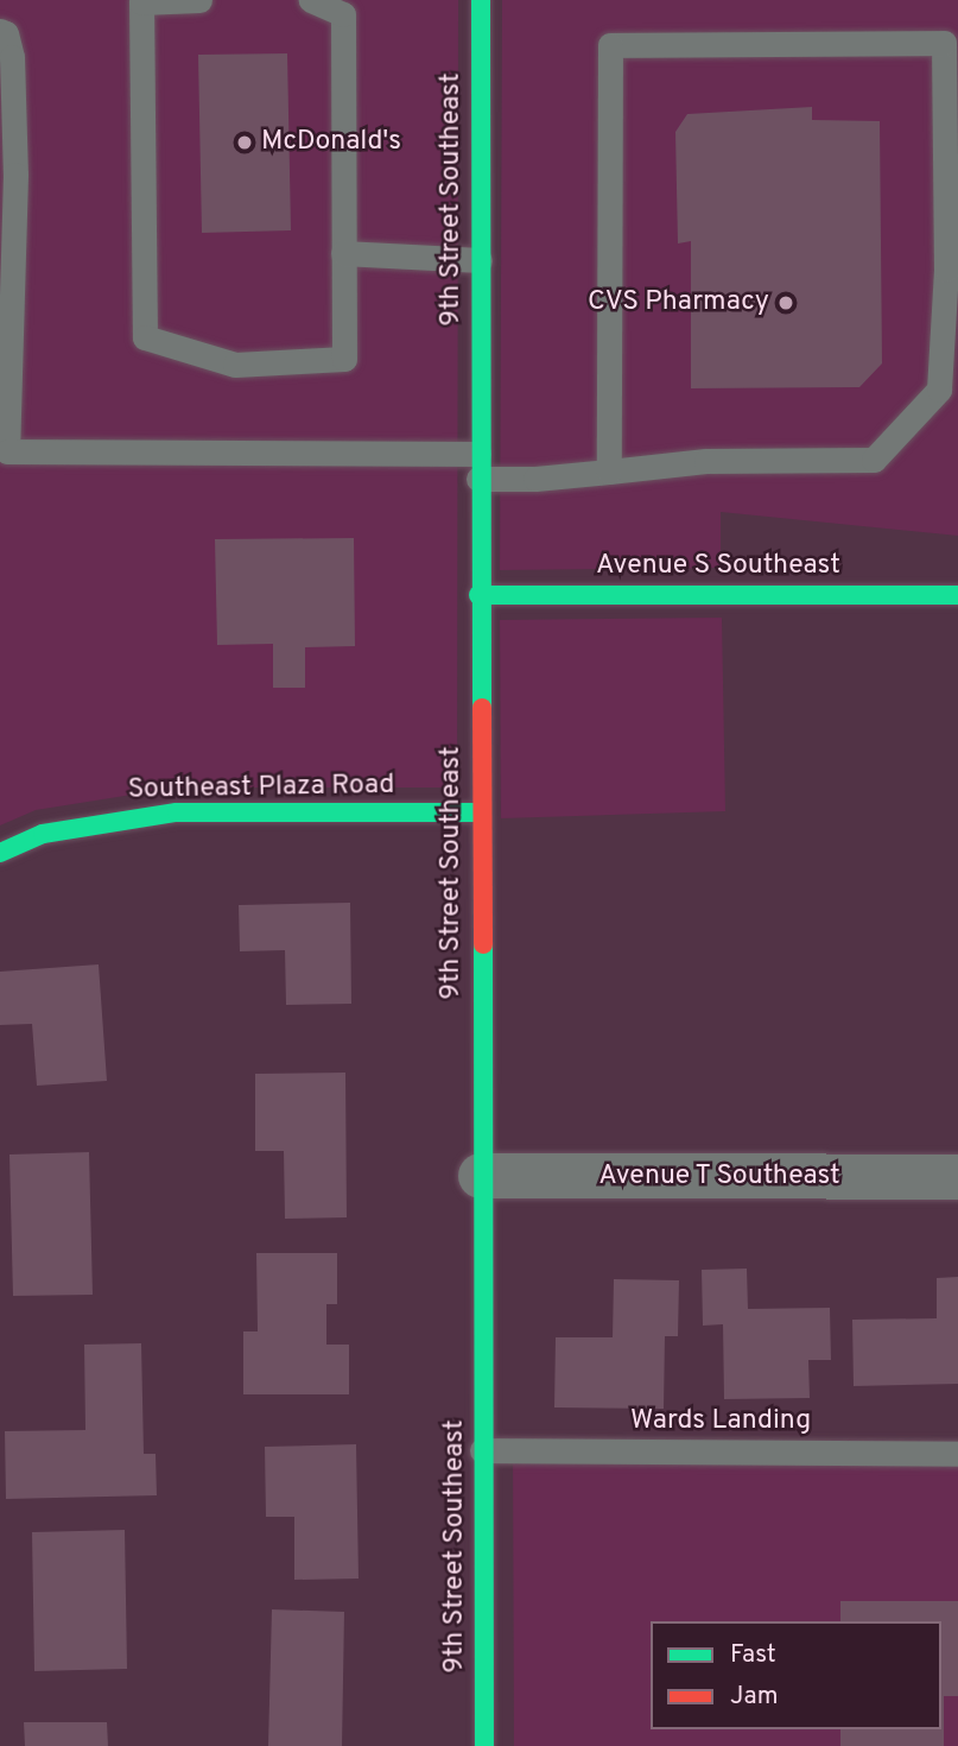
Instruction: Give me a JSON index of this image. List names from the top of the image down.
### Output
{
  "streets": {
    "street": [
      "9th Street Southeast",
      "Avenue S Southeast",
      "Southeast Plaza Road",
      "Avenue T Southeast"
    ],
    "lane": ["Wards Landing"]
  },
  "crossings": [
    ["9th Street Southeast", "Avenue S Southeast"],
    ["9th Street Southeast", "Southeast Plaza Road"],
    ["9th Street Southeast", "Avenue T Southeast"],
    ["9th Street Southeast", "Wards Landing"]
  ],
  "places": ["McDonald's", "CVS Pharmacy"],
  "legend": ["Fast", "Jam"]
}
